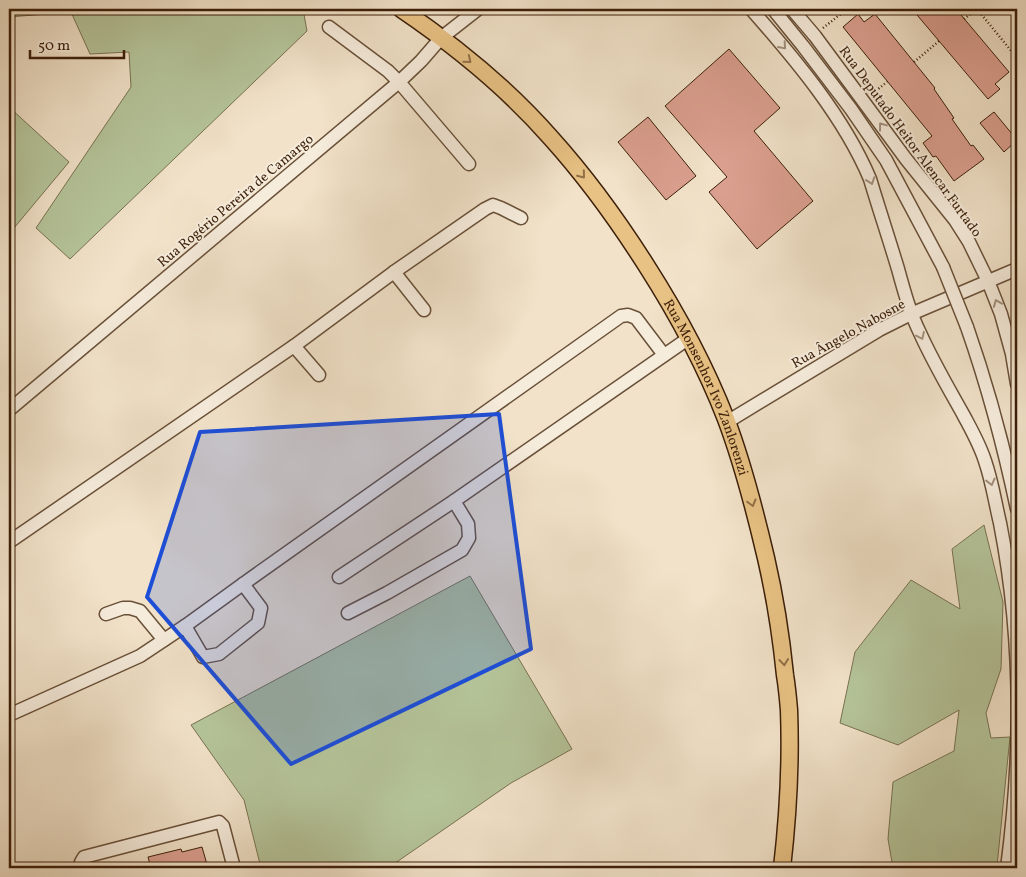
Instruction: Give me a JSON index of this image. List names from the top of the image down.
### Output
{
  "streets": {
    "main road": ["Rua Monsenhor Ivo Zanlorenzi"],
    "street": ["Rua Deputado Heitor Alencar Furtado", "Rua Rogério Pereira de Camargo", "Rua Ângelo Nabosne"]
  },
  "crossings": [
    ["Rua Deputado Heitor Alencar Furtado", "Rua Ângelo Nabosne"],
    ["Rua Rogério Pereira de Camargo", "Rua Monsenhor Ivo Zanlorenzi"],
    ["Rua Ângelo Nabosne", "Rua Monsenhor Ivo Zanlorenzi"]
  ],
  "one_way": ["Rua Monsenhor Ivo Zanlorenzi"],
  "scale_bar": "50 m"
}
